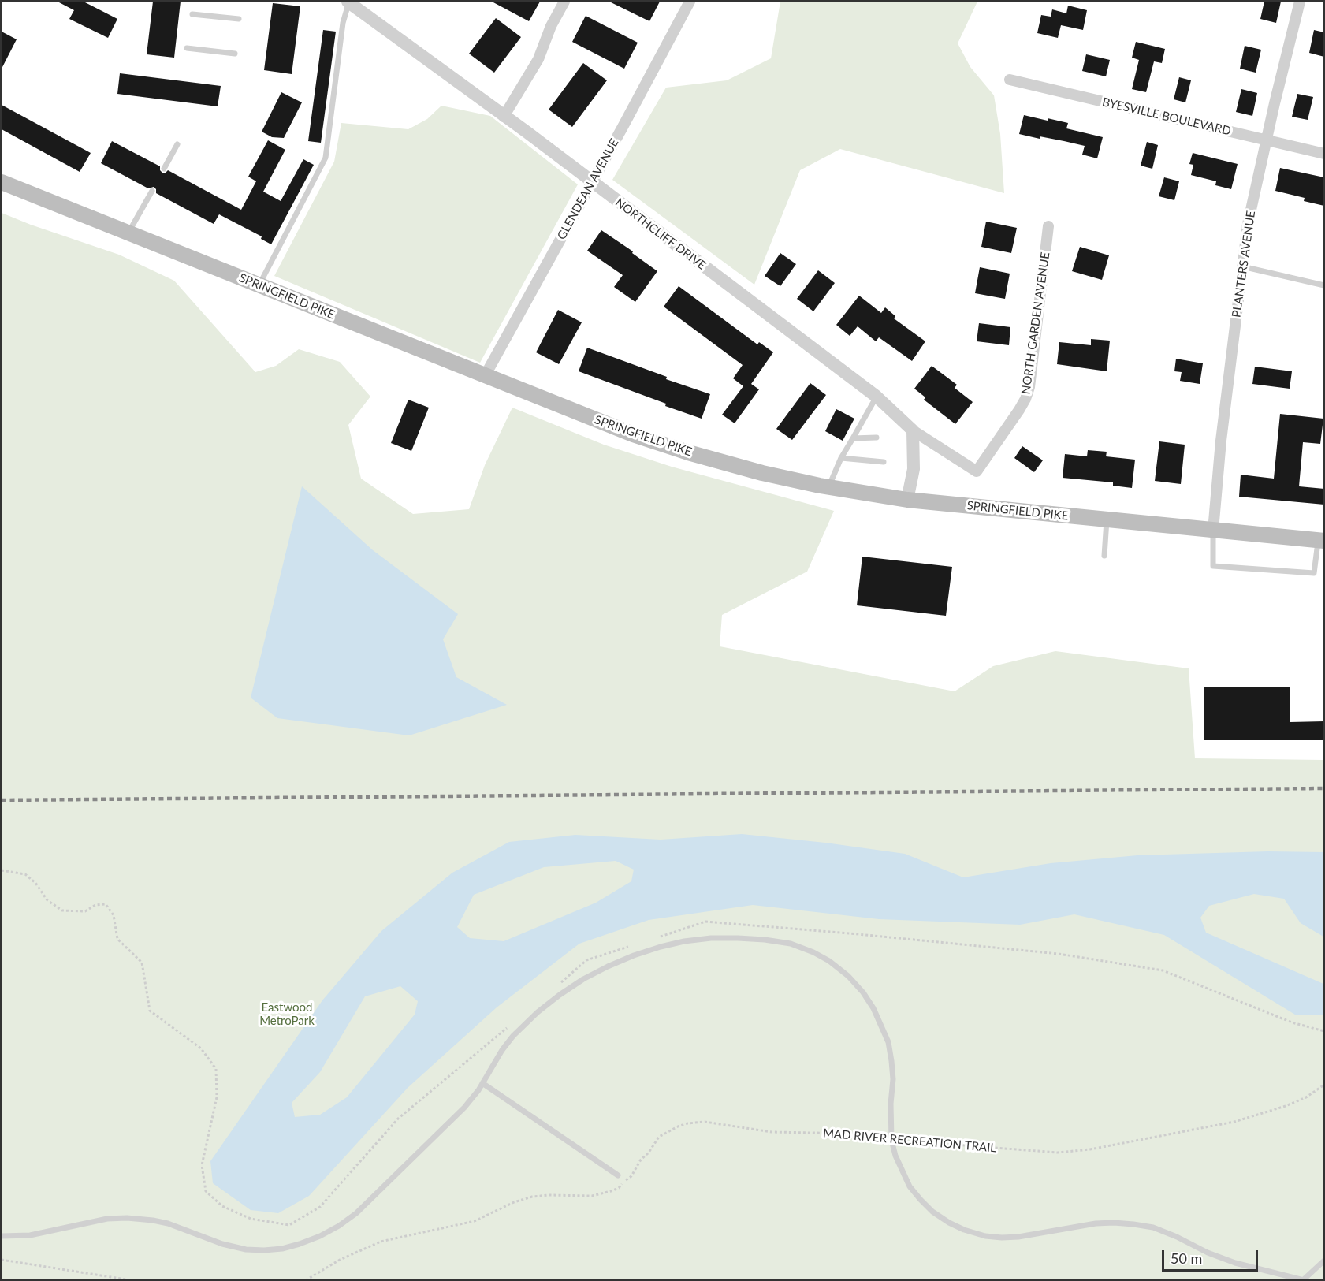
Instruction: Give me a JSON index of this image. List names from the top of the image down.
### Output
{
  "streets": {
    "main road": ["SPRINGFIELD PIKE"],
    "street": [
      "BYESVILLE BOULEVARD",
      "GLENDEAN AVENUE",
      "NORTHCLIFF DRIVE",
      "PLANTERS AVENUE",
      "NORTH GARDEN AVENUE"
    ],
    "path": ["MAD RIVER RECREATION TRAIL"]
  },
  "crossings": [
    ["BYESVILLE BOULEVARD", "PLANTERS AVENUE"],
    ["GLENDEAN AVENUE", "NORTHCLIFF DRIVE"],
    ["GLENDEAN AVENUE", "SPRINGFIELD PIKE"],
    ["NORTHCLIFF DRIVE", "NORTH GARDEN AVENUE"],
    ["PLANTERS AVENUE", "SPRINGFIELD PIKE"]
  ],
  "parks": ["Eastwood MetroPark"],
  "scale_bar": "50 m"
}
